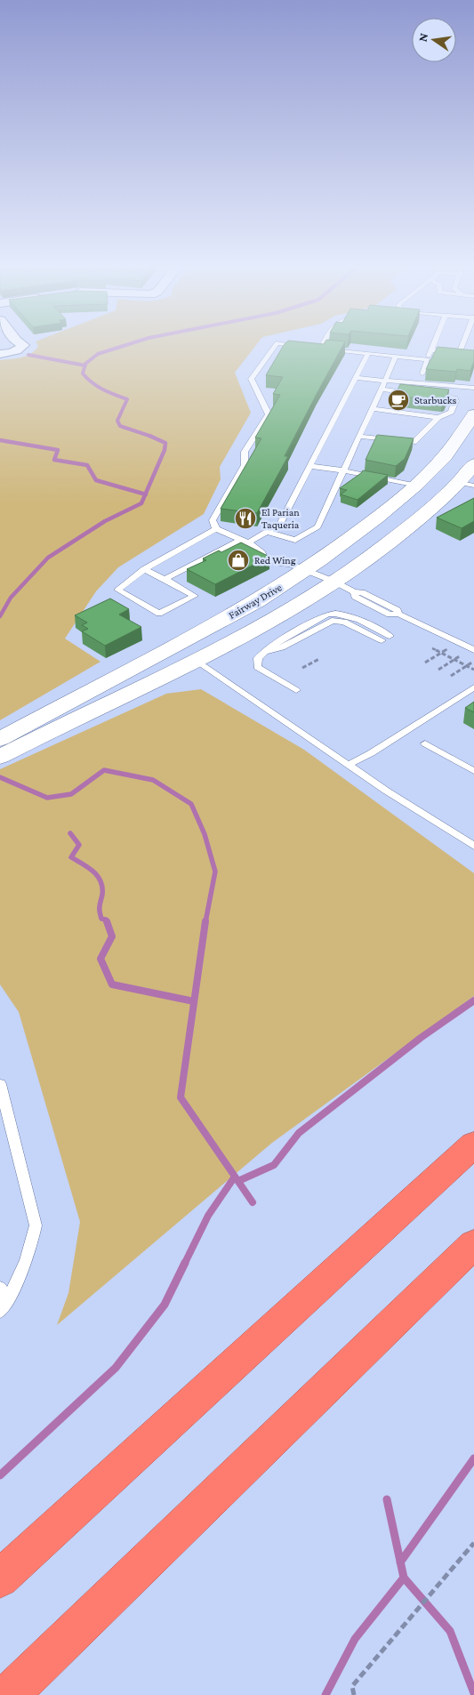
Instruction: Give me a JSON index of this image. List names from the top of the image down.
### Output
{
  "streets": {
    "main road": ["Fairway Drive"]
  },
  "places": {
    "cafe": ["Starbucks"],
    "restaurant": ["El Parian Taqueria"],
    "shop": ["Red Wing"]
  },
  "north": "left"
}
